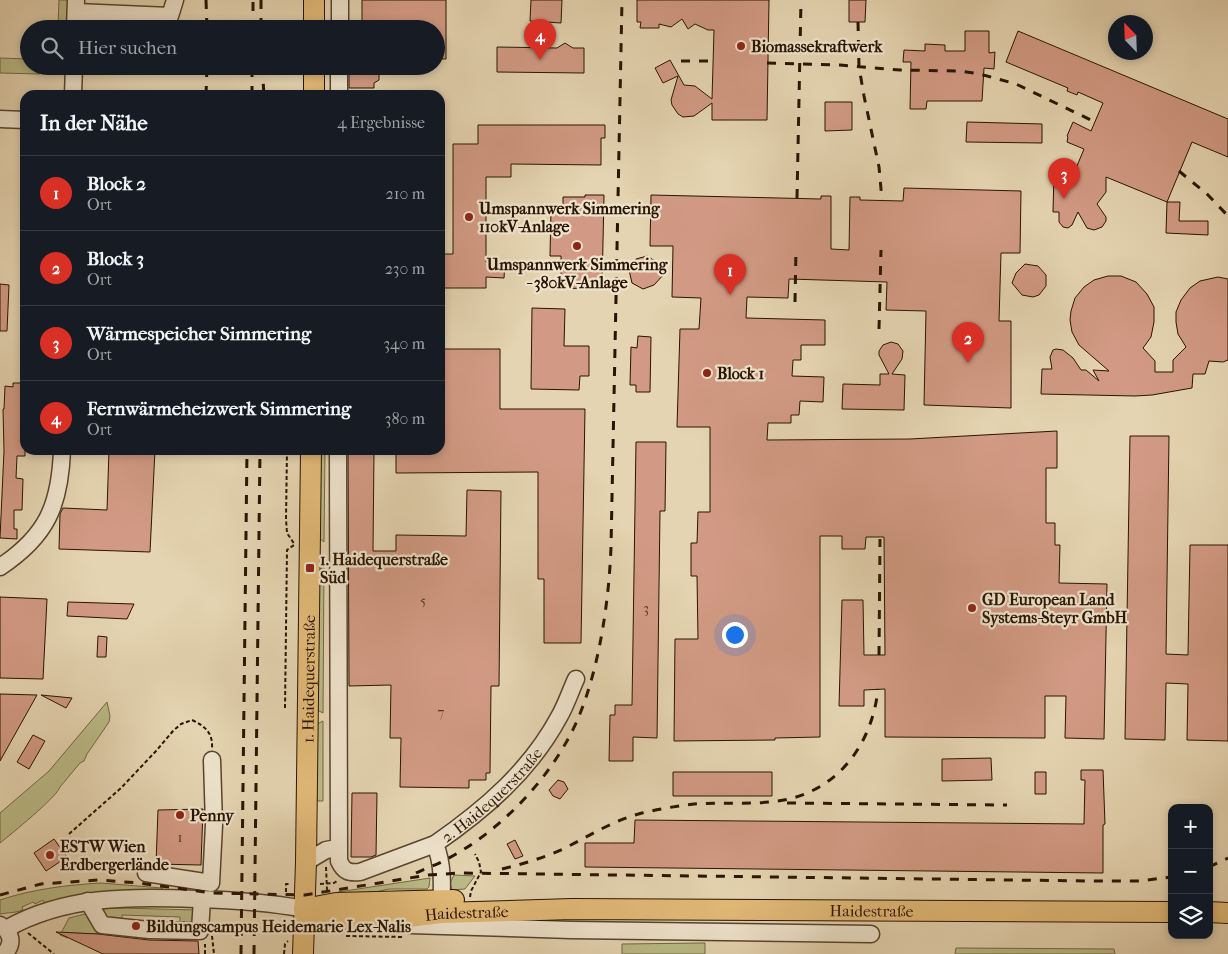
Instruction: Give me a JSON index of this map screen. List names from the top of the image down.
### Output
{
  "streets": {
    "main road": ["1. Haidequerstraße", "Haidestraße"],
    "street": ["2. Haidequerstraße"]
  },
  "crossings": [
    ["1. Haidequerstraße", "Haidestraße"],
    ["2. Haidequerstraße", "Haidestraße"]
  ],
  "places": {
    "other": [
      "Biomassekraftwerk",
      "Umspannwerk Simmering 110kV-Anlage",
      "Umspannwerk Simmering - 380kV-Anlage",
      "Block 1",
      "GD European Land Systems-Steyr GmbH",
      "Penny",
      "ESTW Wien Erdbergerlände",
      "Bildungscampus Heidemarie Lex-Nalis"
    ],
    "transit": ["1. Haidequerstraße Süd"]
  },
  "house_numbers": [
    "5",
    "3",
    "7",
    "1"
  ],
  "north": "top left",
  "page": {
    "pins": [
      "4",
      "3",
      "1",
      "2"
    ],
    "search": "Hier suchen",
    "heading": ["In der Nähe", "4 Ergebnisse"],
    "list": [
      {
        "mark": "1",
        "name": "Block 2",
        "note": "Ort",
        "value": "210 m"
      },
      {
        "mark": "2",
        "name": "Block 3",
        "note": "Ort",
        "value": "230 m"
      },
      {
        "mark": "3",
        "name": "Wärmespeicher Simmering",
        "note": "Ort",
        "value": "340 m"
      },
      {
        "mark": "4",
        "name": "Fernwärmeheizwerk Simmering",
        "note": "Ort",
        "value": "380 m"
      }
    ],
    "map_buttons": ["+", "−"]
  }
}
